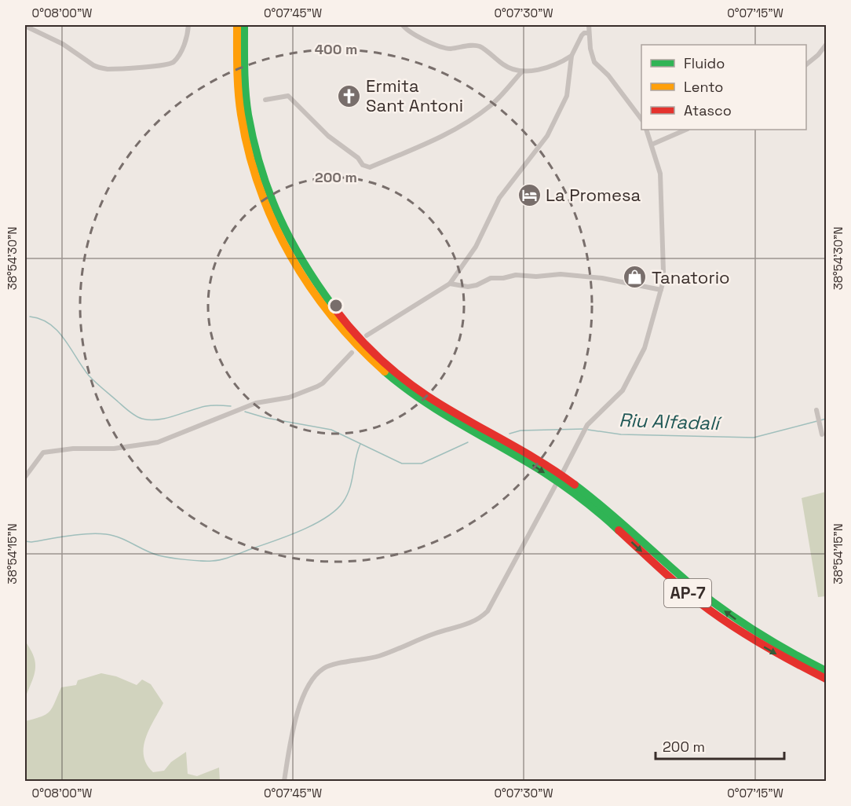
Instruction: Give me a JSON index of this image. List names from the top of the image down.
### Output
{
  "streets": {
    "highway": ["AP-7"]
  },
  "water": ["Riu Alfadalí"],
  "places": {
    "church": ["Ermita Sant Antoni"],
    "hotel": ["La Promesa"],
    "shop": ["Tanatorio"]
  },
  "legend": ["Fluido", "Lento", "Atasco"],
  "scale_bar": "200 m",
  "coordinates": [
    "0°08'00\"W",
    "0°07'45\"W",
    "0°07'30\"W",
    "0°07'15\"W",
    "38°54'30\"N",
    "38°54'15\"N"
  ],
  "rings": ["400 m", "200 m"]
}
